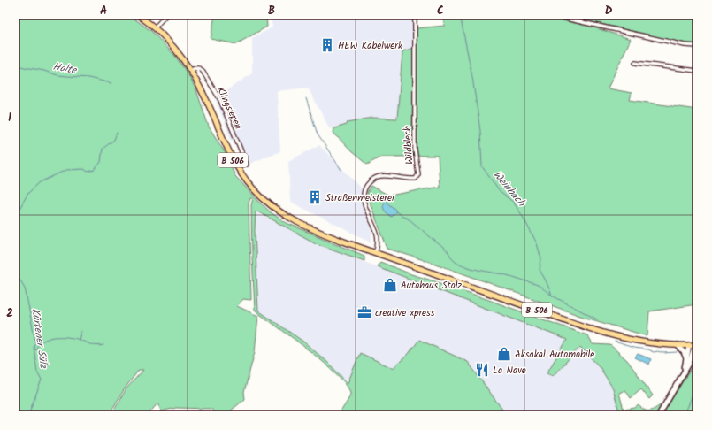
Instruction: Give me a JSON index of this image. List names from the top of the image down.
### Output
{
  "streets": {
    "main road": ["B 506"],
    "street": ["Klingsiepen", "Wildblech"]
  },
  "crossings": [
    ["Klingsiepen", "B 506"],
    ["Wildblech", "B 506"]
  ],
  "water": ["Holte", "Weinbach", "Kürtener Sülz"],
  "places": {
    "building": ["HEW Kabelwerk", "Straßenmeisterei"],
    "shop": ["Autohaus Stolz", "Aksakal Automobile"],
    "office": ["creative xpress"],
    "restaurant": ["La Nave"]
  },
  "grid": {
    "columns": [
      "A",
      "B",
      "C",
      "D"
    ],
    "rows": ["1", "2"]
  }
}
